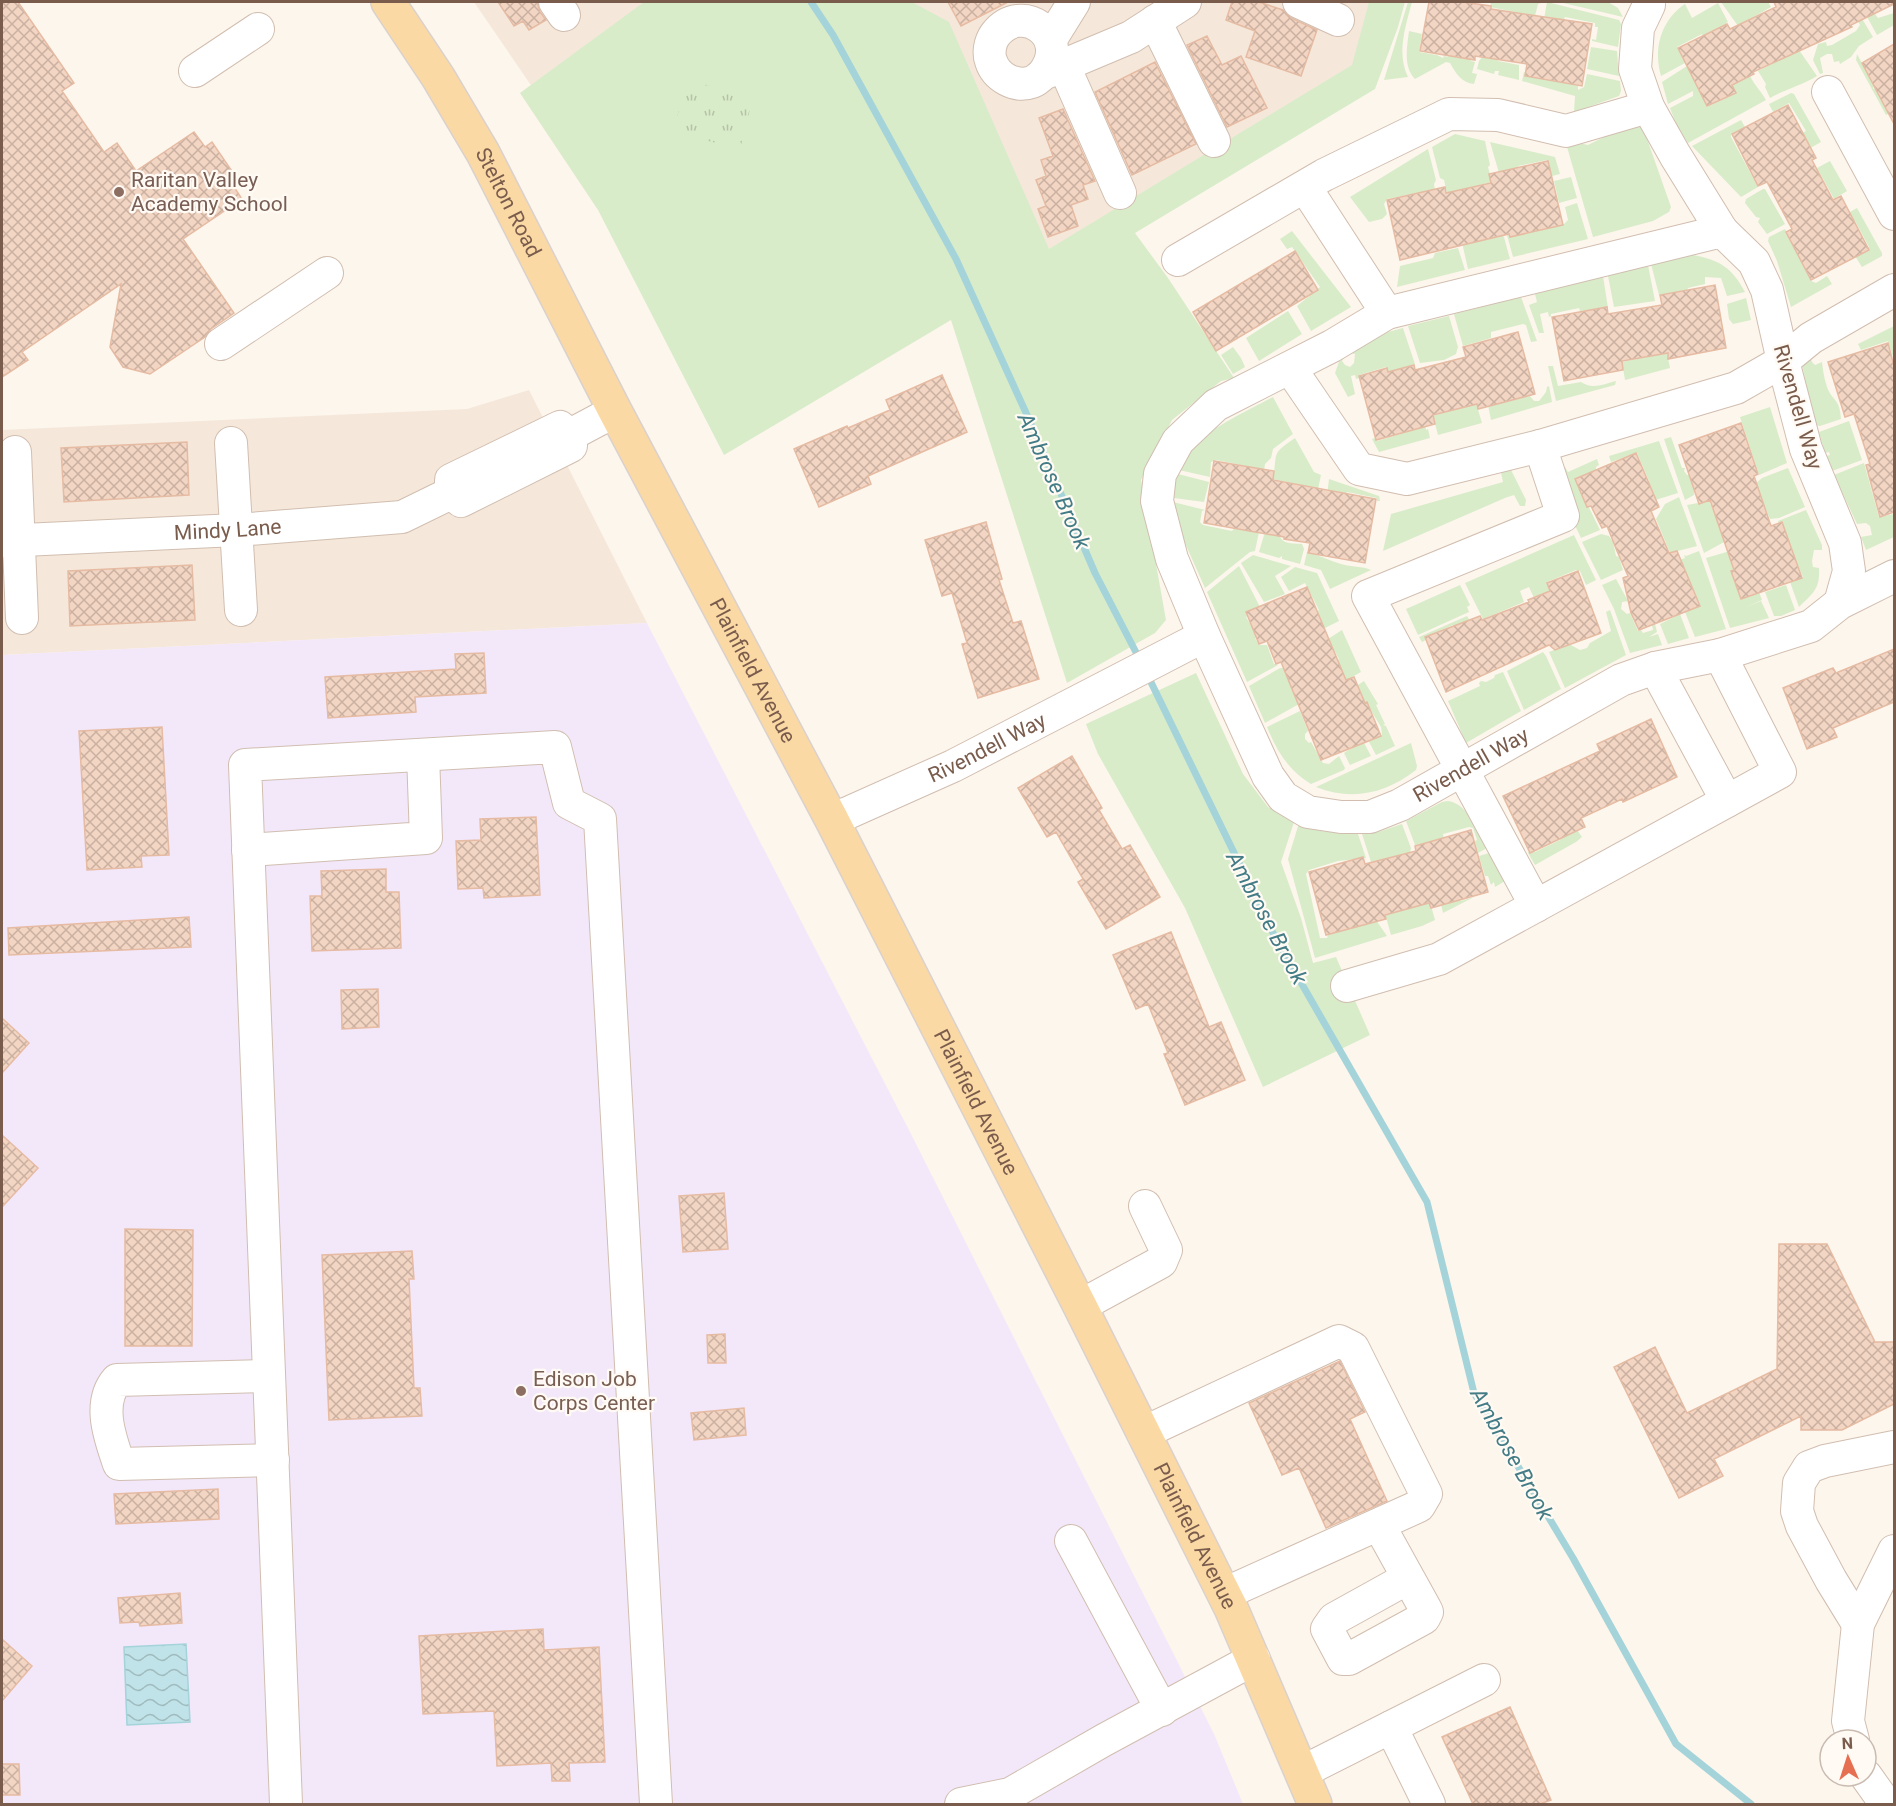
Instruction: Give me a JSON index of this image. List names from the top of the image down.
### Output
{
  "streets": {
    "main road": ["Stelton Road", "Plainfield Avenue"],
    "street": ["Rivendell Way", "Mindy Lane"]
  },
  "crossings": [
    ["Stelton Road", "Mindy Lane"],
    ["Stelton Road", "Plainfield Avenue"],
    ["Rivendell Way", "Plainfield Avenue"],
    ["Mindy Lane", "Plainfield Avenue"]
  ],
  "water": ["Ambrose Brook"],
  "places": ["Raritan Valley Academy School", "Edison Job Corps Center"],
  "north": "top"
}
